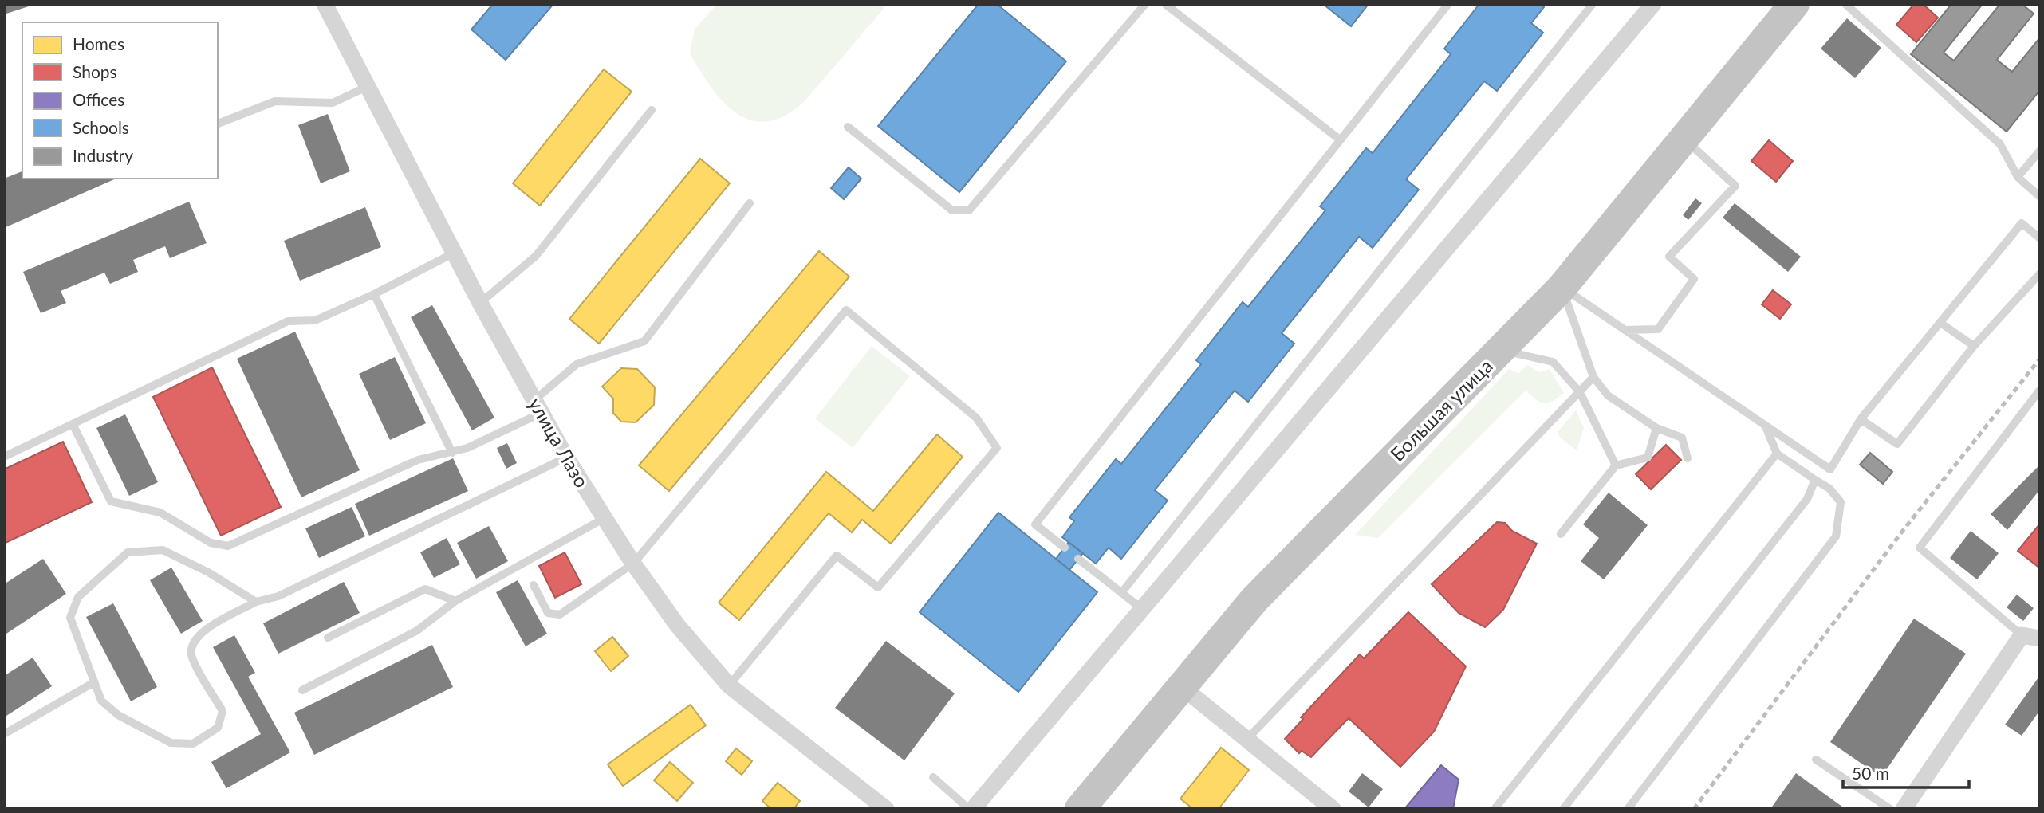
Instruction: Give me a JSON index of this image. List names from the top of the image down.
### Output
{
  "streets": {
    "highway": ["Большая улица"],
    "street": ["улица Лазо"]
  },
  "legend": [
    "Homes",
    "Shops",
    "Offices",
    "Schools",
    "Industry"
  ],
  "scale_bar": "50 m"
}
